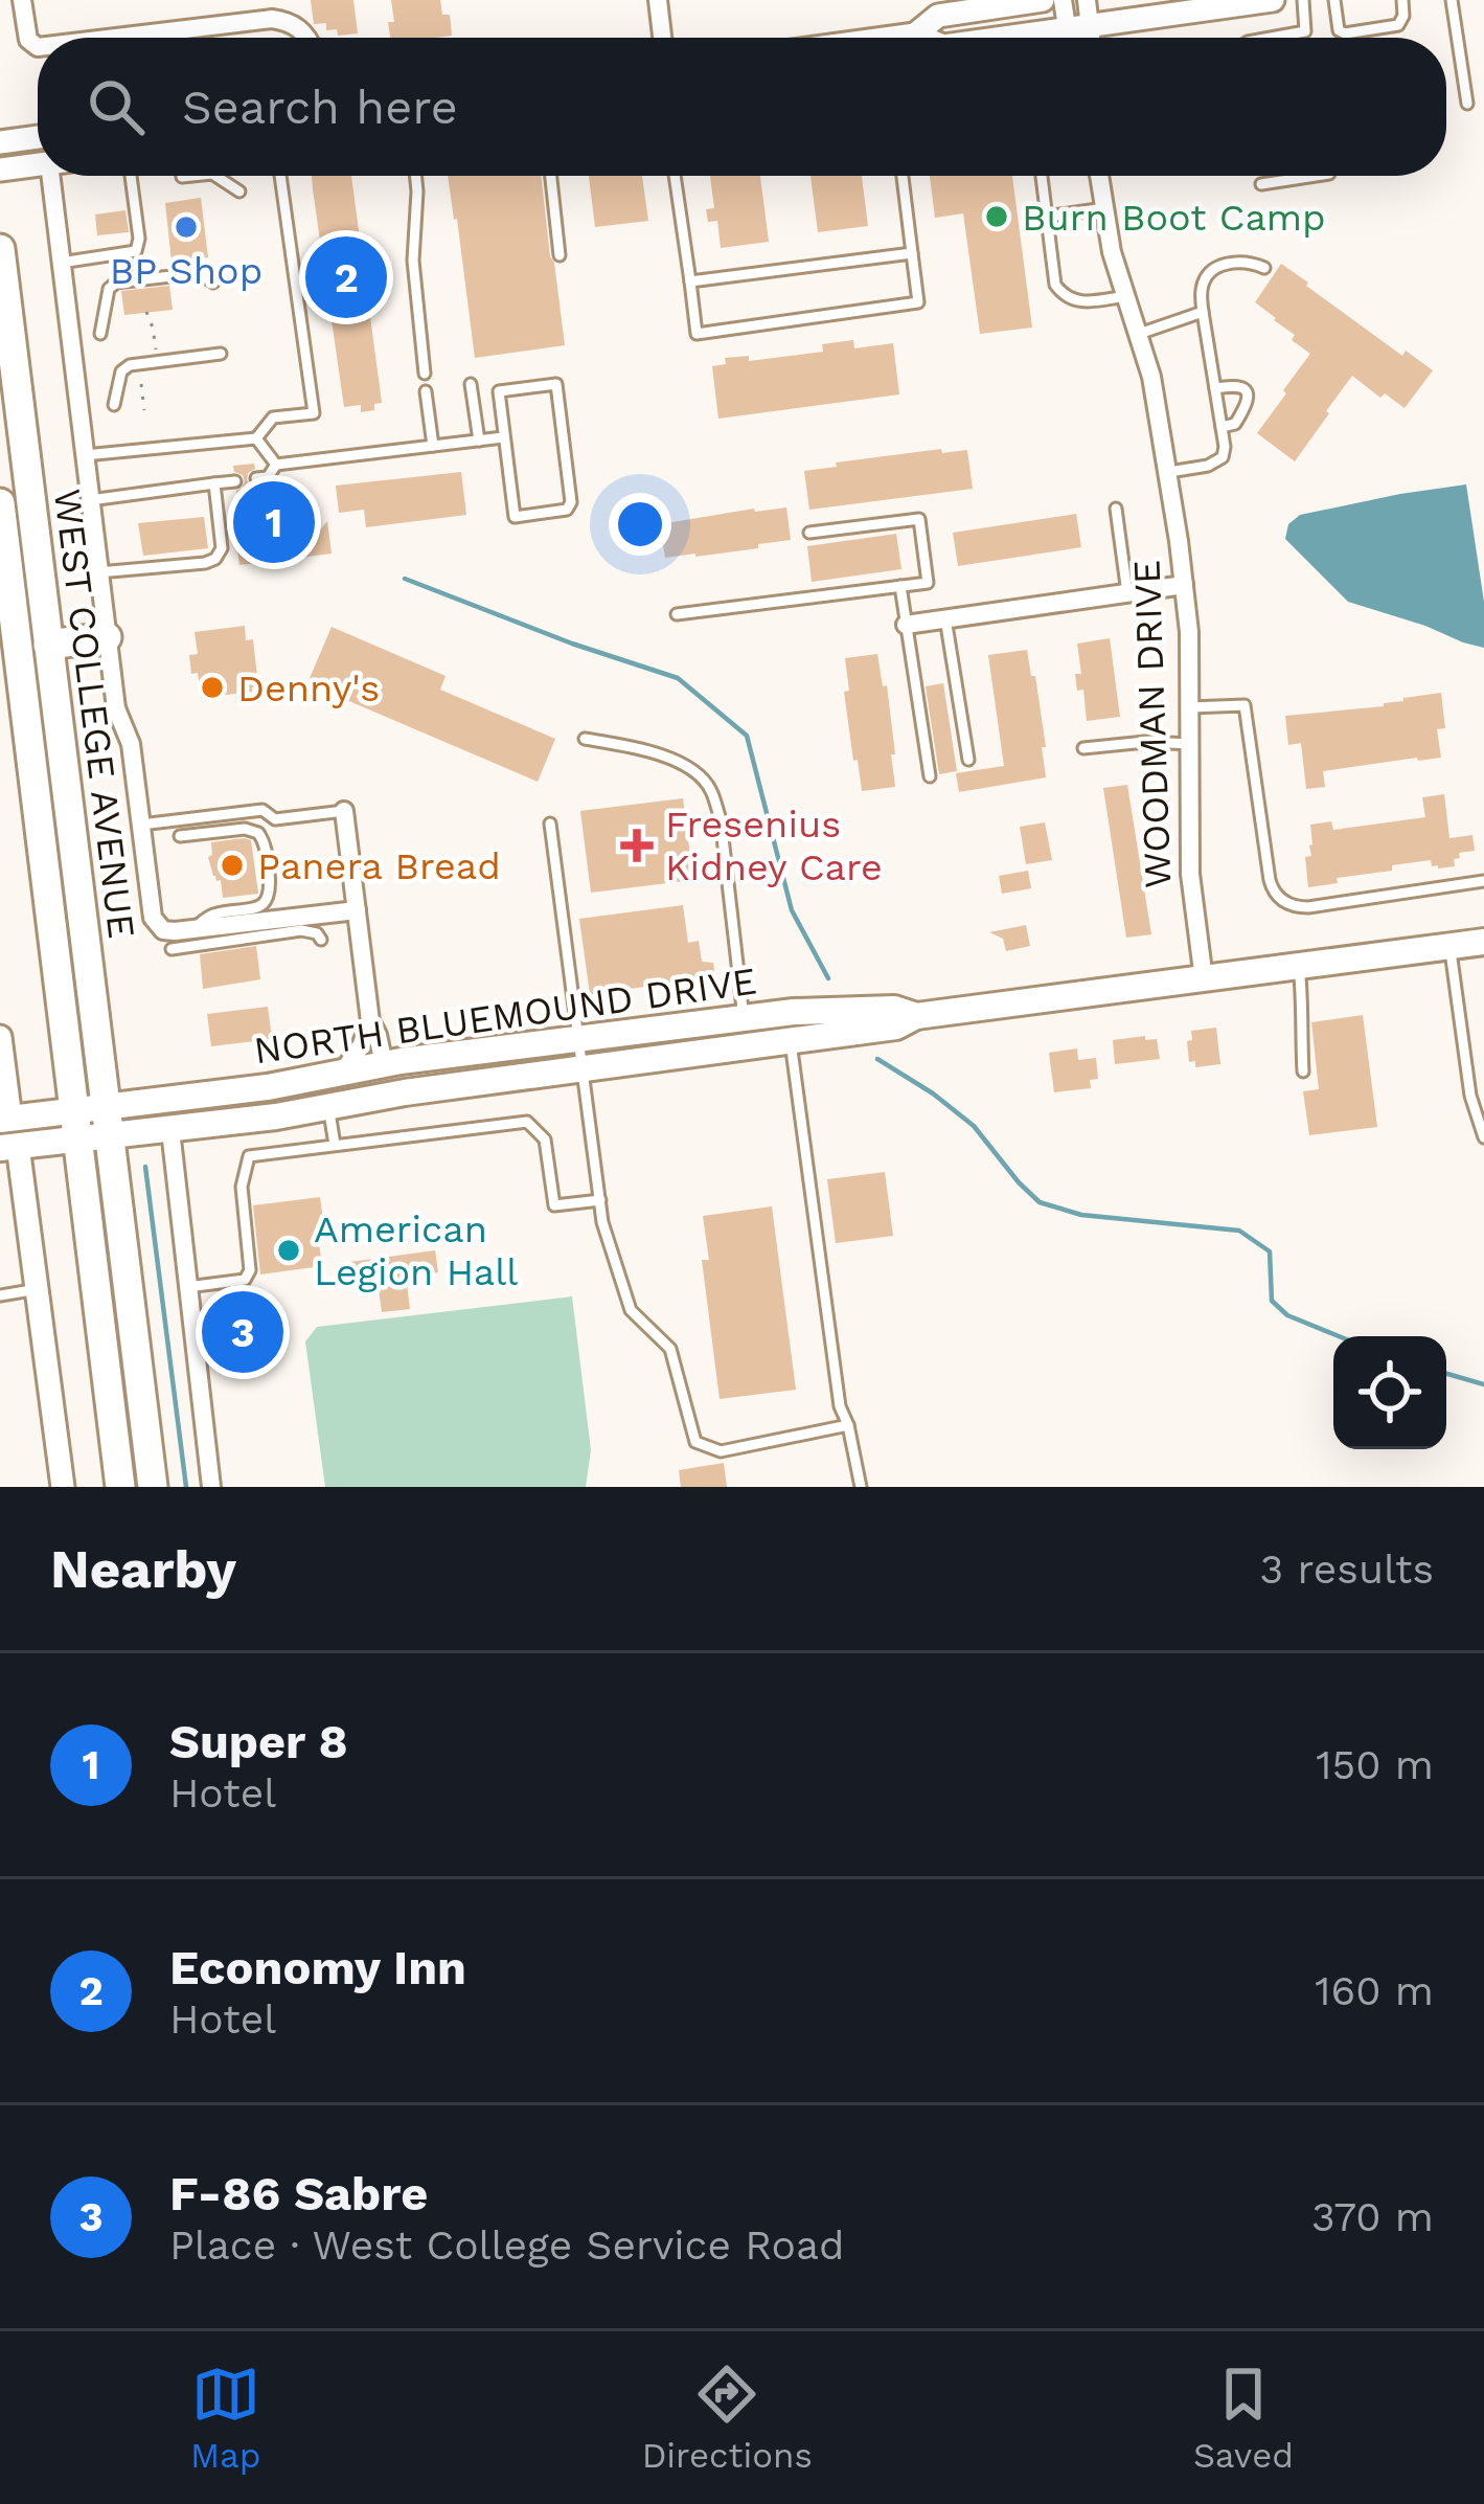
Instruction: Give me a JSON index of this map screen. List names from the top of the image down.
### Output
{
  "streets": {
    "main road": ["WEST COLLEGE AVENUE", "NORTH BLUEMOUND DRIVE"],
    "street": ["WOODMAN DRIVE"]
  },
  "crossings": [
    ["WEST COLLEGE AVENUE", "NORTH BLUEMOUND DRIVE"],
    ["WOODMAN DRIVE", "NORTH BLUEMOUND DRIVE"]
  ],
  "places": {
    "other": [
      "Burn Boot Camp",
      "BP Shop",
      "Denny's",
      "Panera Bread",
      "American Legion Hall"
    ],
    "health": ["Fresenius Kidney Care"]
  },
  "page": {
    "search": "Search here",
    "pins": ["2", "1", "3"],
    "heading": ["Nearby", "3 results"],
    "list": [
      {
        "mark": "1",
        "name": "Super 8",
        "note": "Hotel",
        "value": "150 m"
      },
      {
        "mark": "2",
        "name": "Economy Inn",
        "note": "Hotel",
        "value": "160 m"
      },
      {
        "mark": "3",
        "name": "F-86 Sabre",
        "note": "Place · West College Service Road",
        "value": "370 m"
      }
    ],
    "nav": ["Map", "Directions", "Saved"]
  }
}
